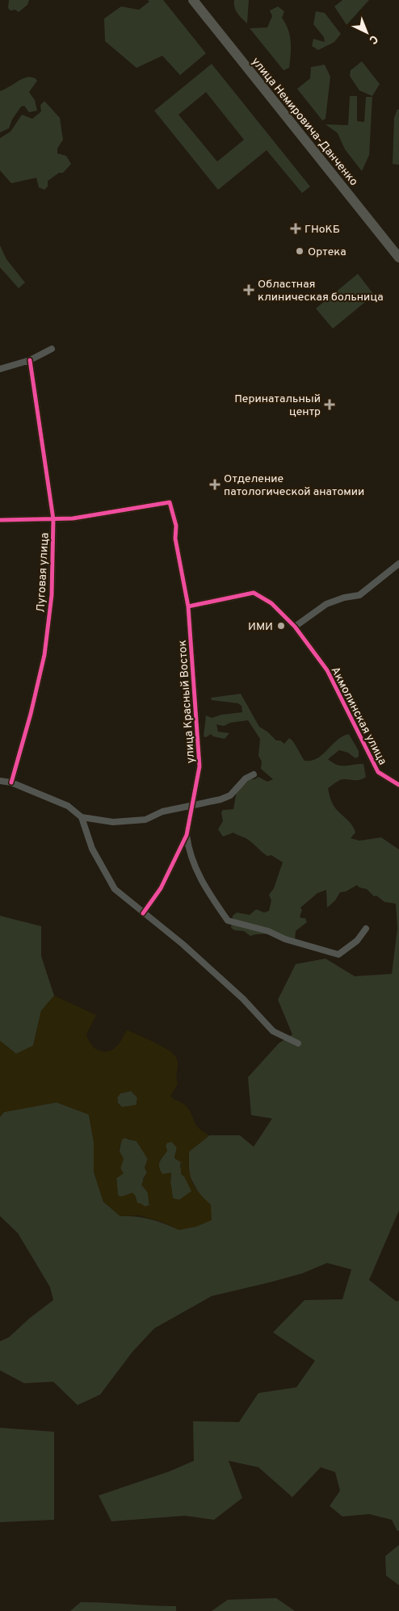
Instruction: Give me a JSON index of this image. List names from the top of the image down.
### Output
{
  "streets": {
    "main road": ["улица Немировича-Данченко"],
    "street": ["Луговая улица", "улица Красный Восток", "Акмолинская улица"]
  },
  "crossings": [
    ["Луговая улица", "улица Красный Восток"],
    ["улица Красный Восток", "Акмолинская улица"]
  ],
  "places": {
    "health": [
      "ГНоКБ",
      "Областная клиническая больница",
      "Перинатальный центр",
      "Отделение патологической анатомии"
    ],
    "other": ["Ортека", "ИМИ"]
  },
  "north": "bottom right"
}
